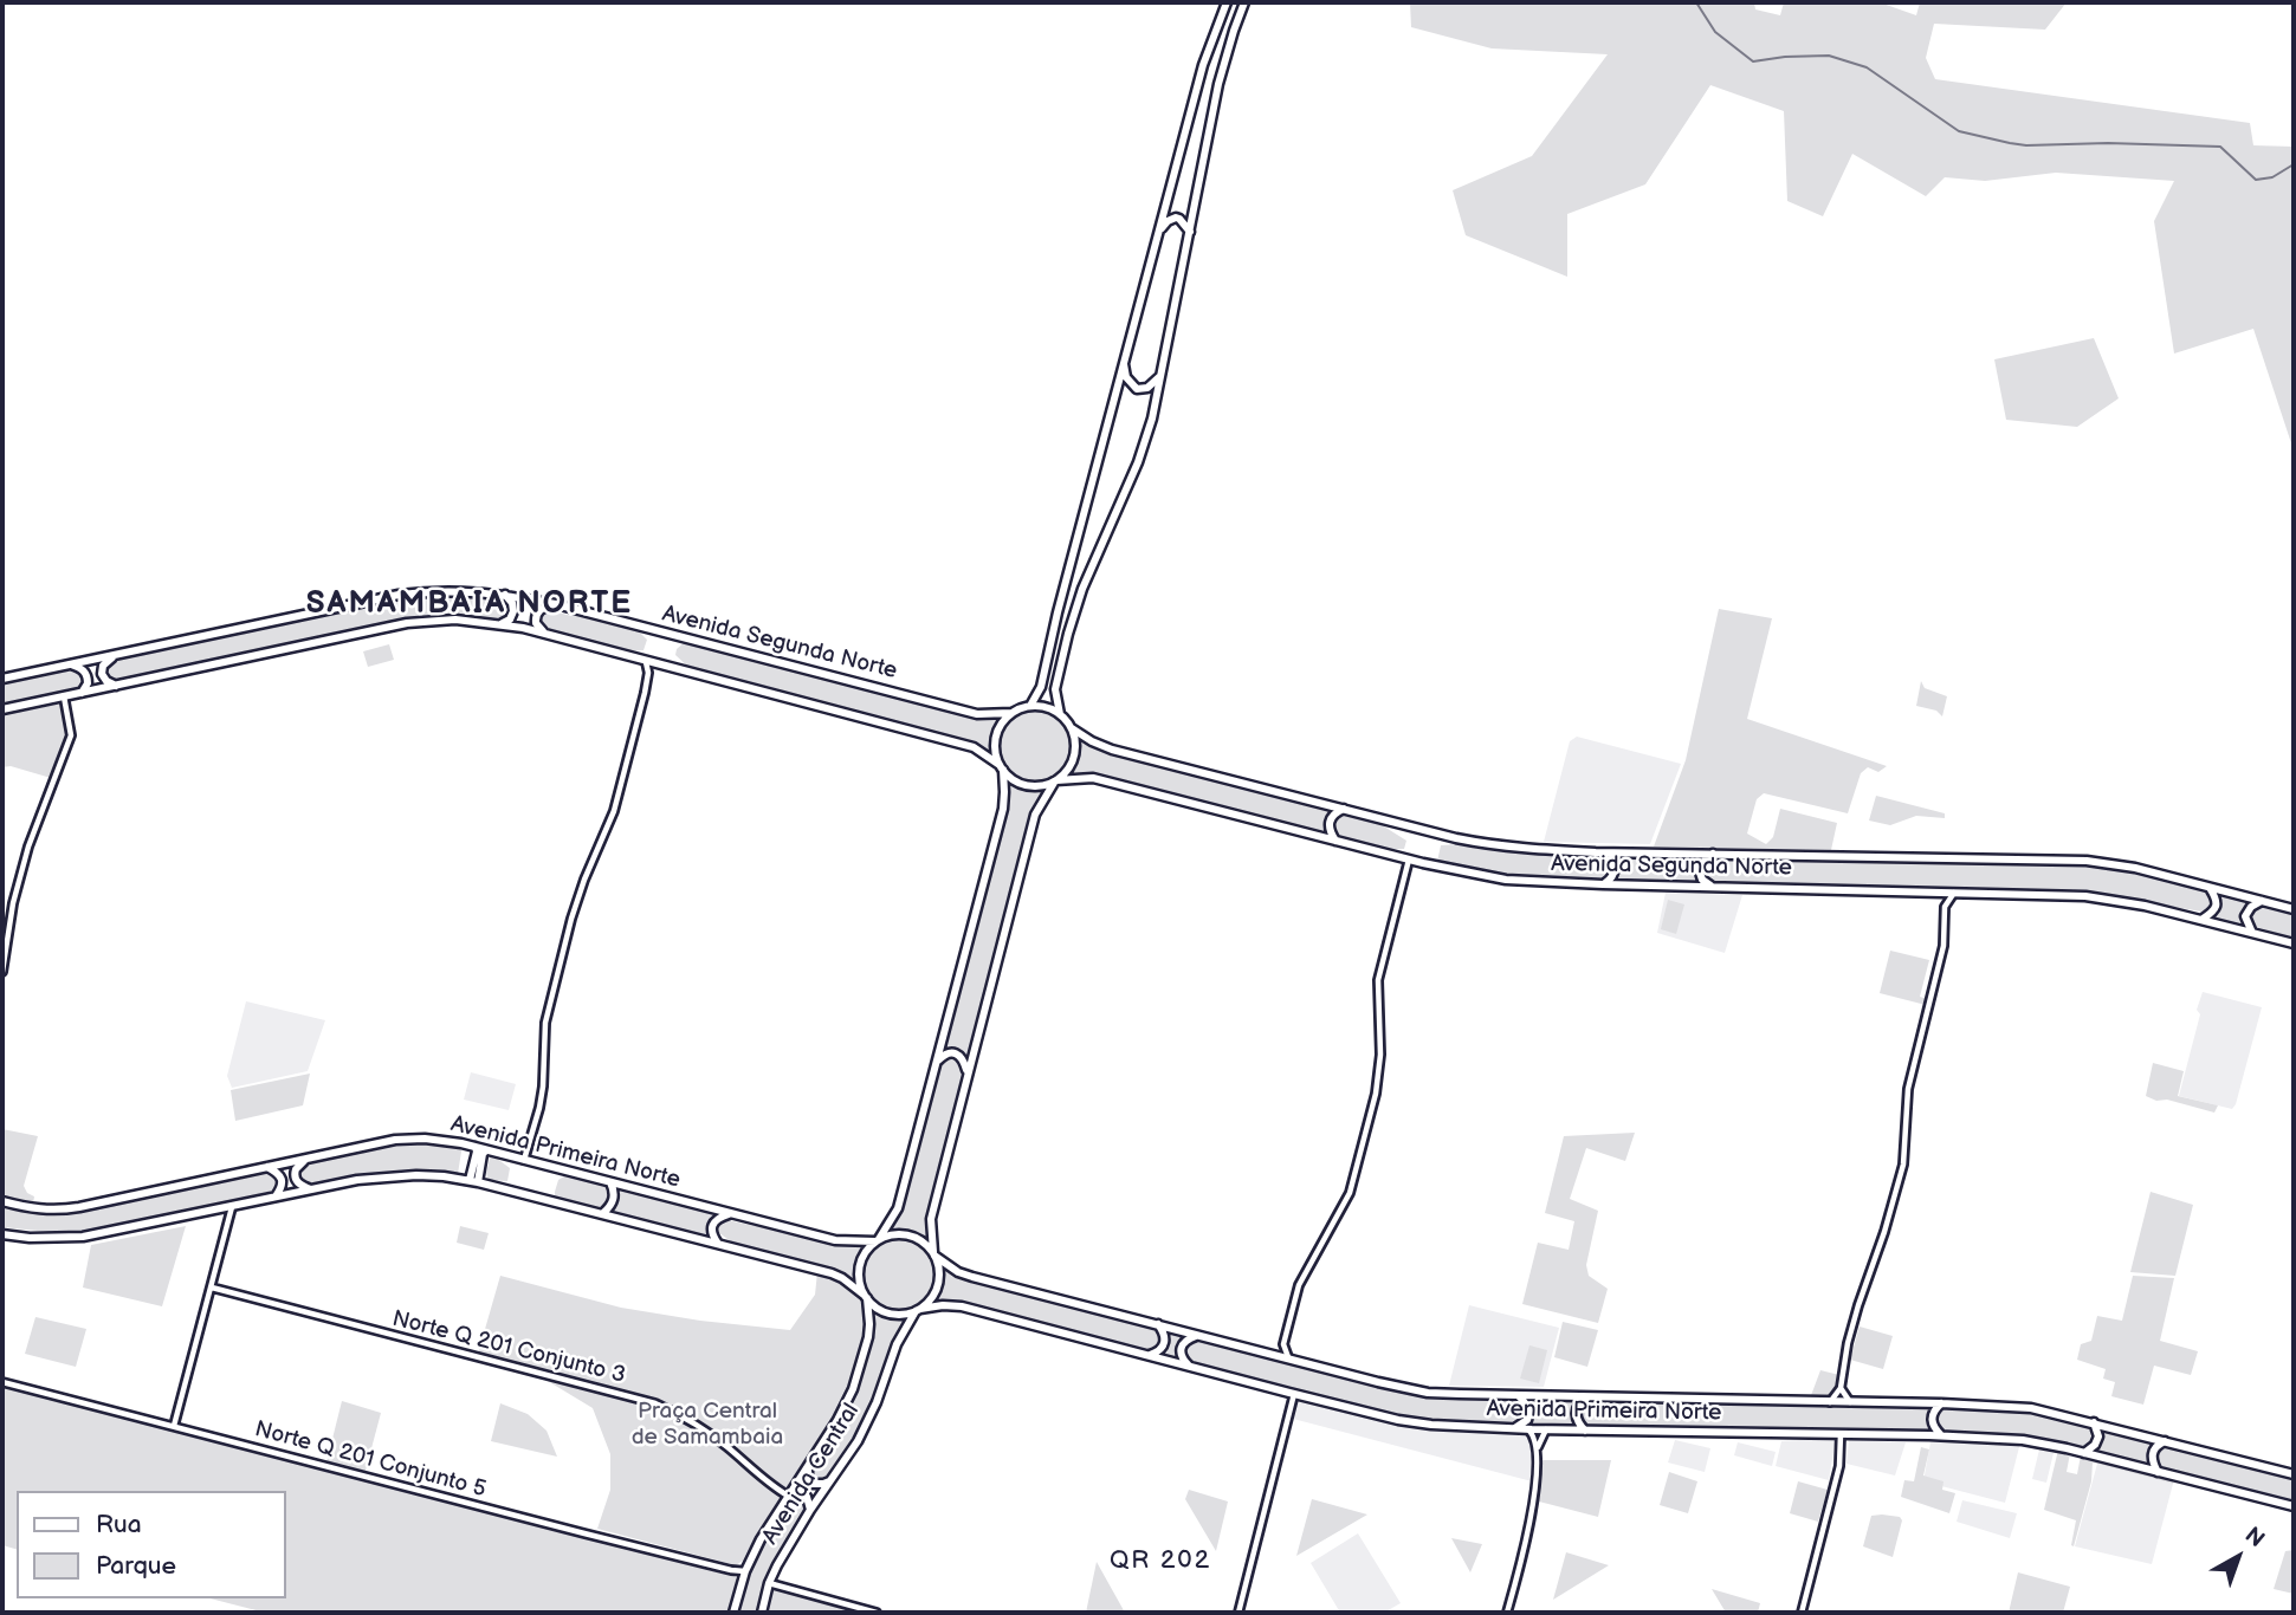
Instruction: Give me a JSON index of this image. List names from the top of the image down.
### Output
{
  "streets": {
    "main road": ["Avenida Segunda Norte", "Avenida Primeira Norte", "Avenida Central"],
    "street": ["Norte Q 201 Conjunto 3", "Norte Q 201 Conjunto 5"]
  },
  "crossings": [
    ["Avenida Primeira Norte", "Avenida Central"],
    ["Norte Q 201 Conjunto 3", "Avenida Central"],
    ["Norte Q 201 Conjunto 5", "Avenida Central"]
  ],
  "districts": ["SAMAMBAIA NORTE", "QR 202"],
  "parks": ["Praça Central de Samambaia"],
  "legend": ["Rua", "Parque"],
  "north": "top right"
}
